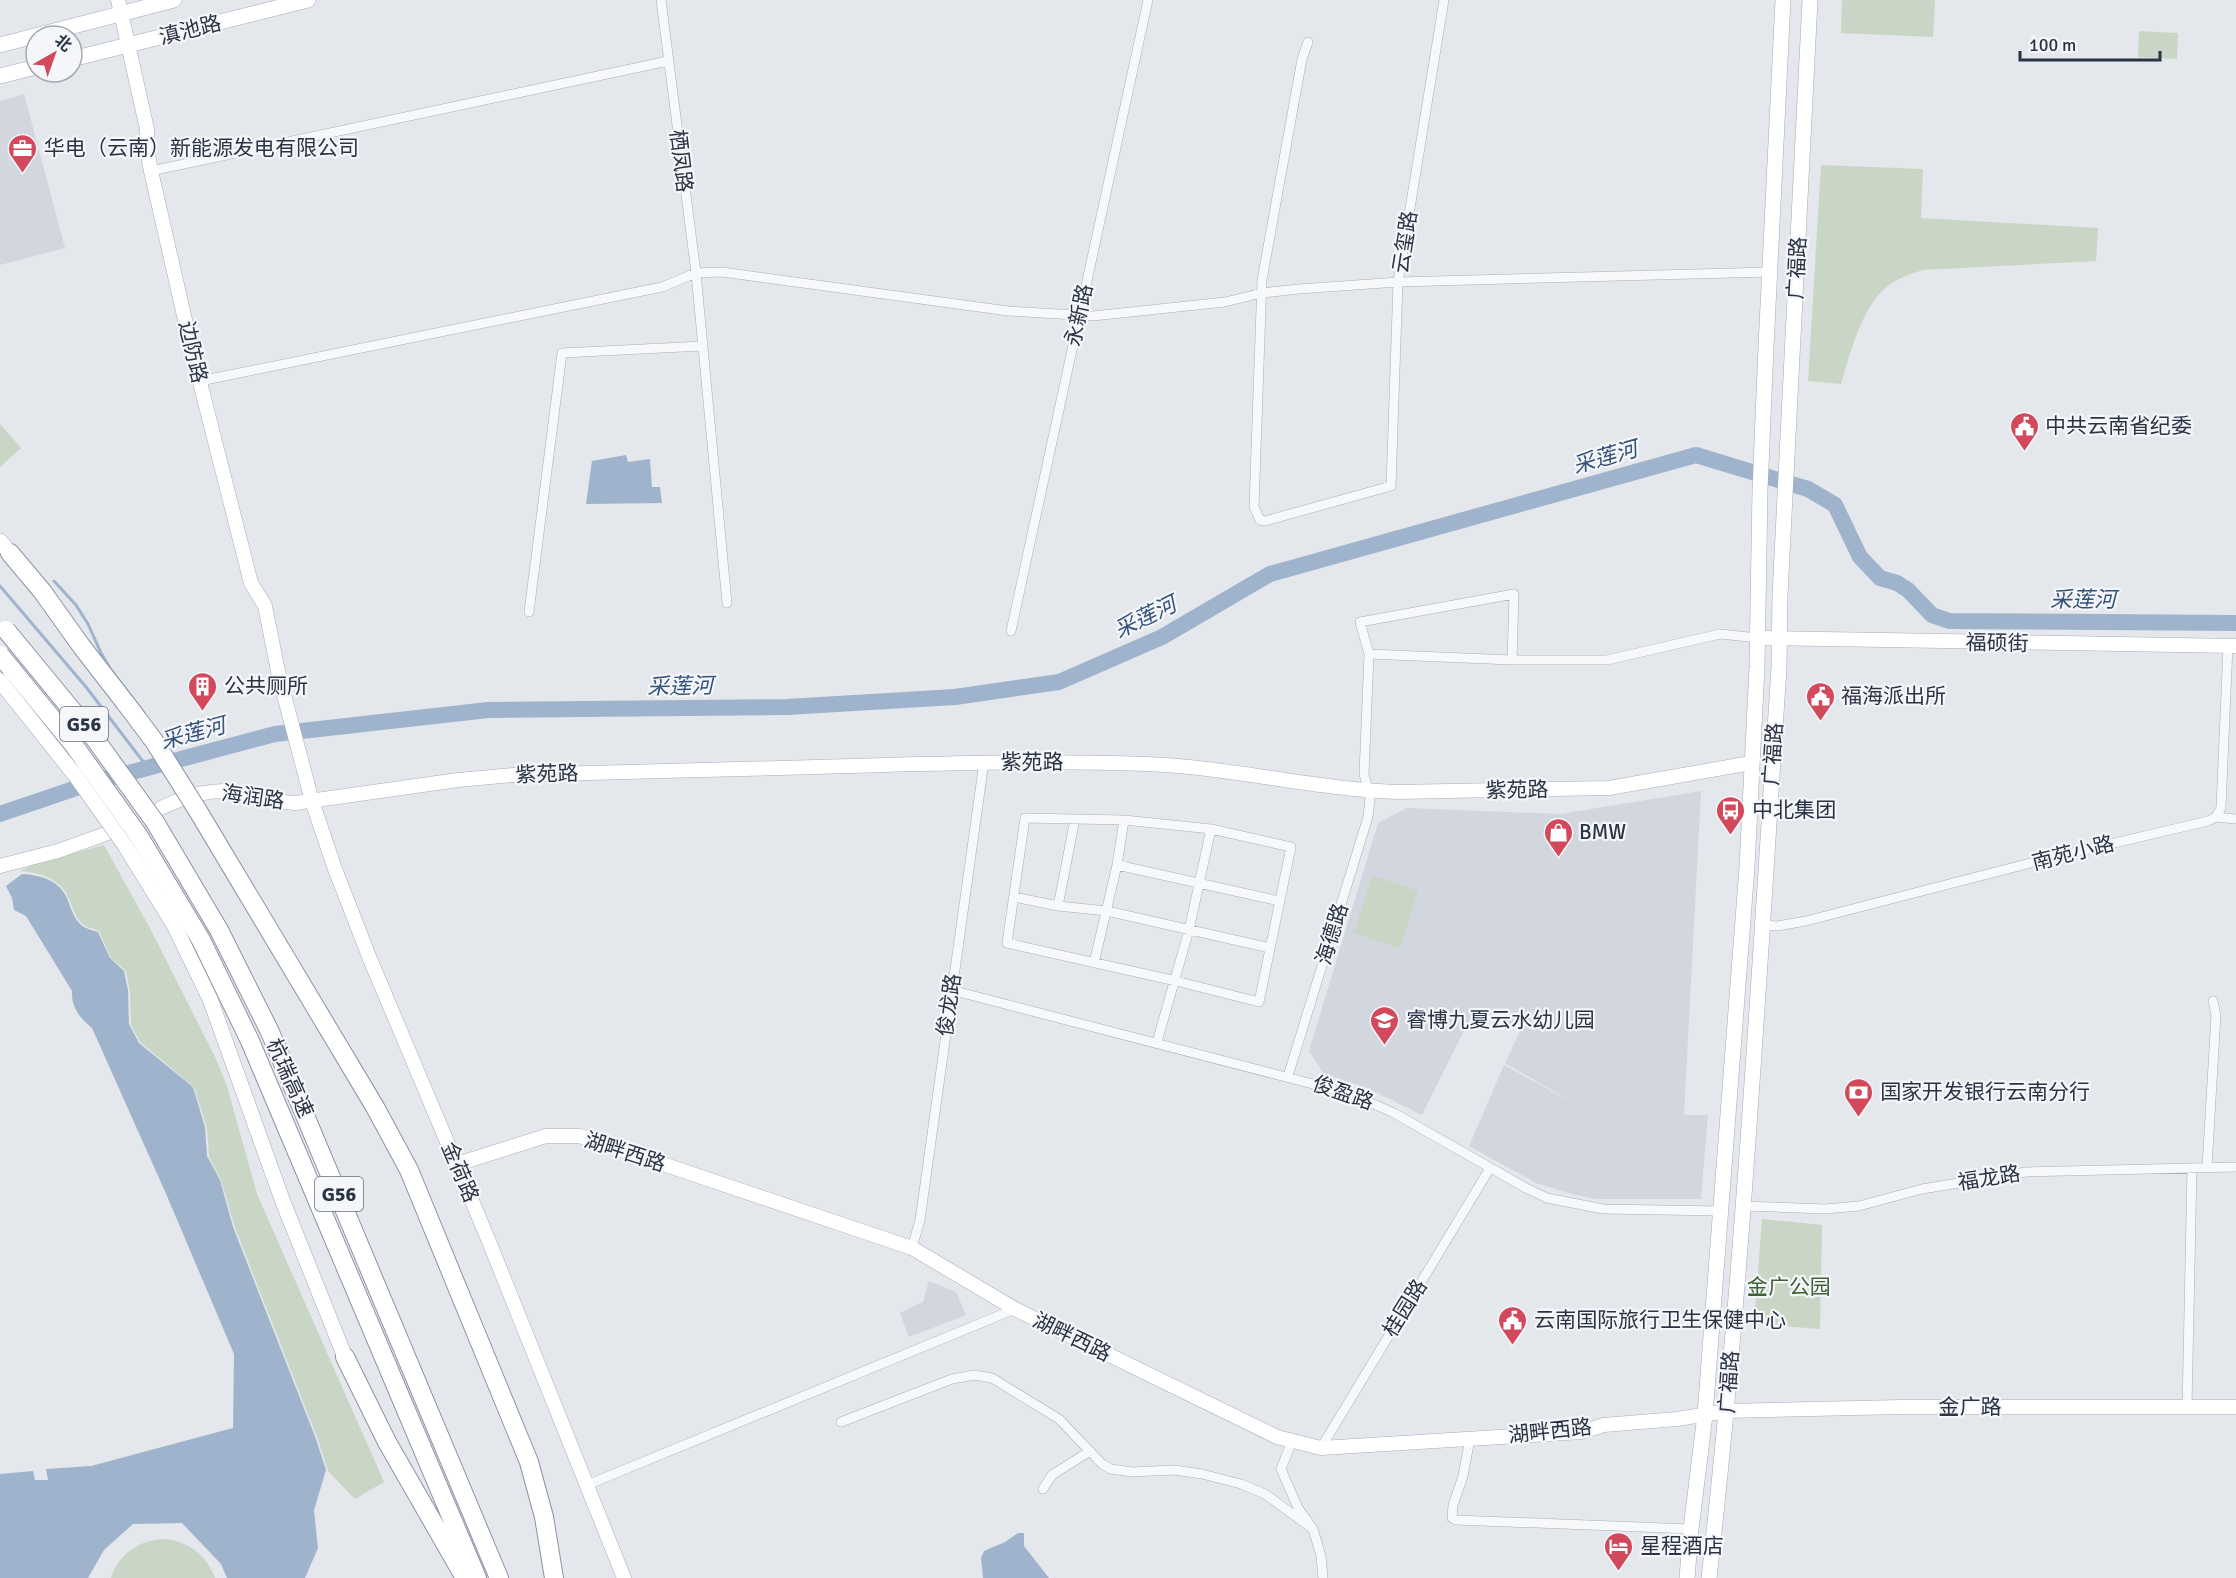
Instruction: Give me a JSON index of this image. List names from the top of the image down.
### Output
{
  "streets": {
    "highway": ["G56", "杭瑞高速"],
    "main road": ["滇池路", "广福路"],
    "street": [
      "栖凤路",
      "云玺路",
      "永新路",
      "边防路",
      "福硕街",
      "紫苑路",
      "海润路",
      "南苑小路",
      "海德路",
      "俊龙路",
      "俊盈路",
      "湖畔西路",
      "金荷路",
      "福龙路",
      "桂园路",
      "金广路"
    ]
  },
  "crossings": [
    ["滇池路", "边防路"],
    ["广福路", "福硕街"],
    ["广福路", "紫苑路"],
    ["广福路", "南苑小路"],
    ["广福路", "俊盈路"],
    ["广福路", "湖畔西路"],
    ["广福路", "福龙路"],
    ["广福路", "金广路"],
    ["边防路", "金荷路"],
    ["紫苑路", "海润路"],
    ["紫苑路", "海德路"],
    ["紫苑路", "俊龙路"],
    ["紫苑路", "金荷路"],
    ["海润路", "杭瑞高速"],
    ["海润路", "金荷路"],
    ["海德路", "俊盈路"],
    ["俊龙路", "俊盈路"],
    ["俊龙路", "湖畔西路"],
    ["俊盈路", "桂园路"],
    ["湖畔西路", "金荷路"],
    ["湖畔西路", "桂园路"],
    ["湖畔西路", "金广路"]
  ],
  "water": ["采莲河"],
  "parks": ["金广公园"],
  "places": {
    "office": ["华电（云南）新能源发电有限公司"],
    "public building": ["中共云南省纪委", "福海派出所", "云南国际旅行卫生保健中心"],
    "building": ["公共厕所"],
    "bus stop": ["中北集团"],
    "shop": ["BMW"],
    "school or university": ["睿博九夏云水幼儿园"],
    "bank": ["国家开发银行云南分行"],
    "hotel": ["星程酒店"]
  },
  "scale_bar": "100 m",
  "north": "top right"
}
